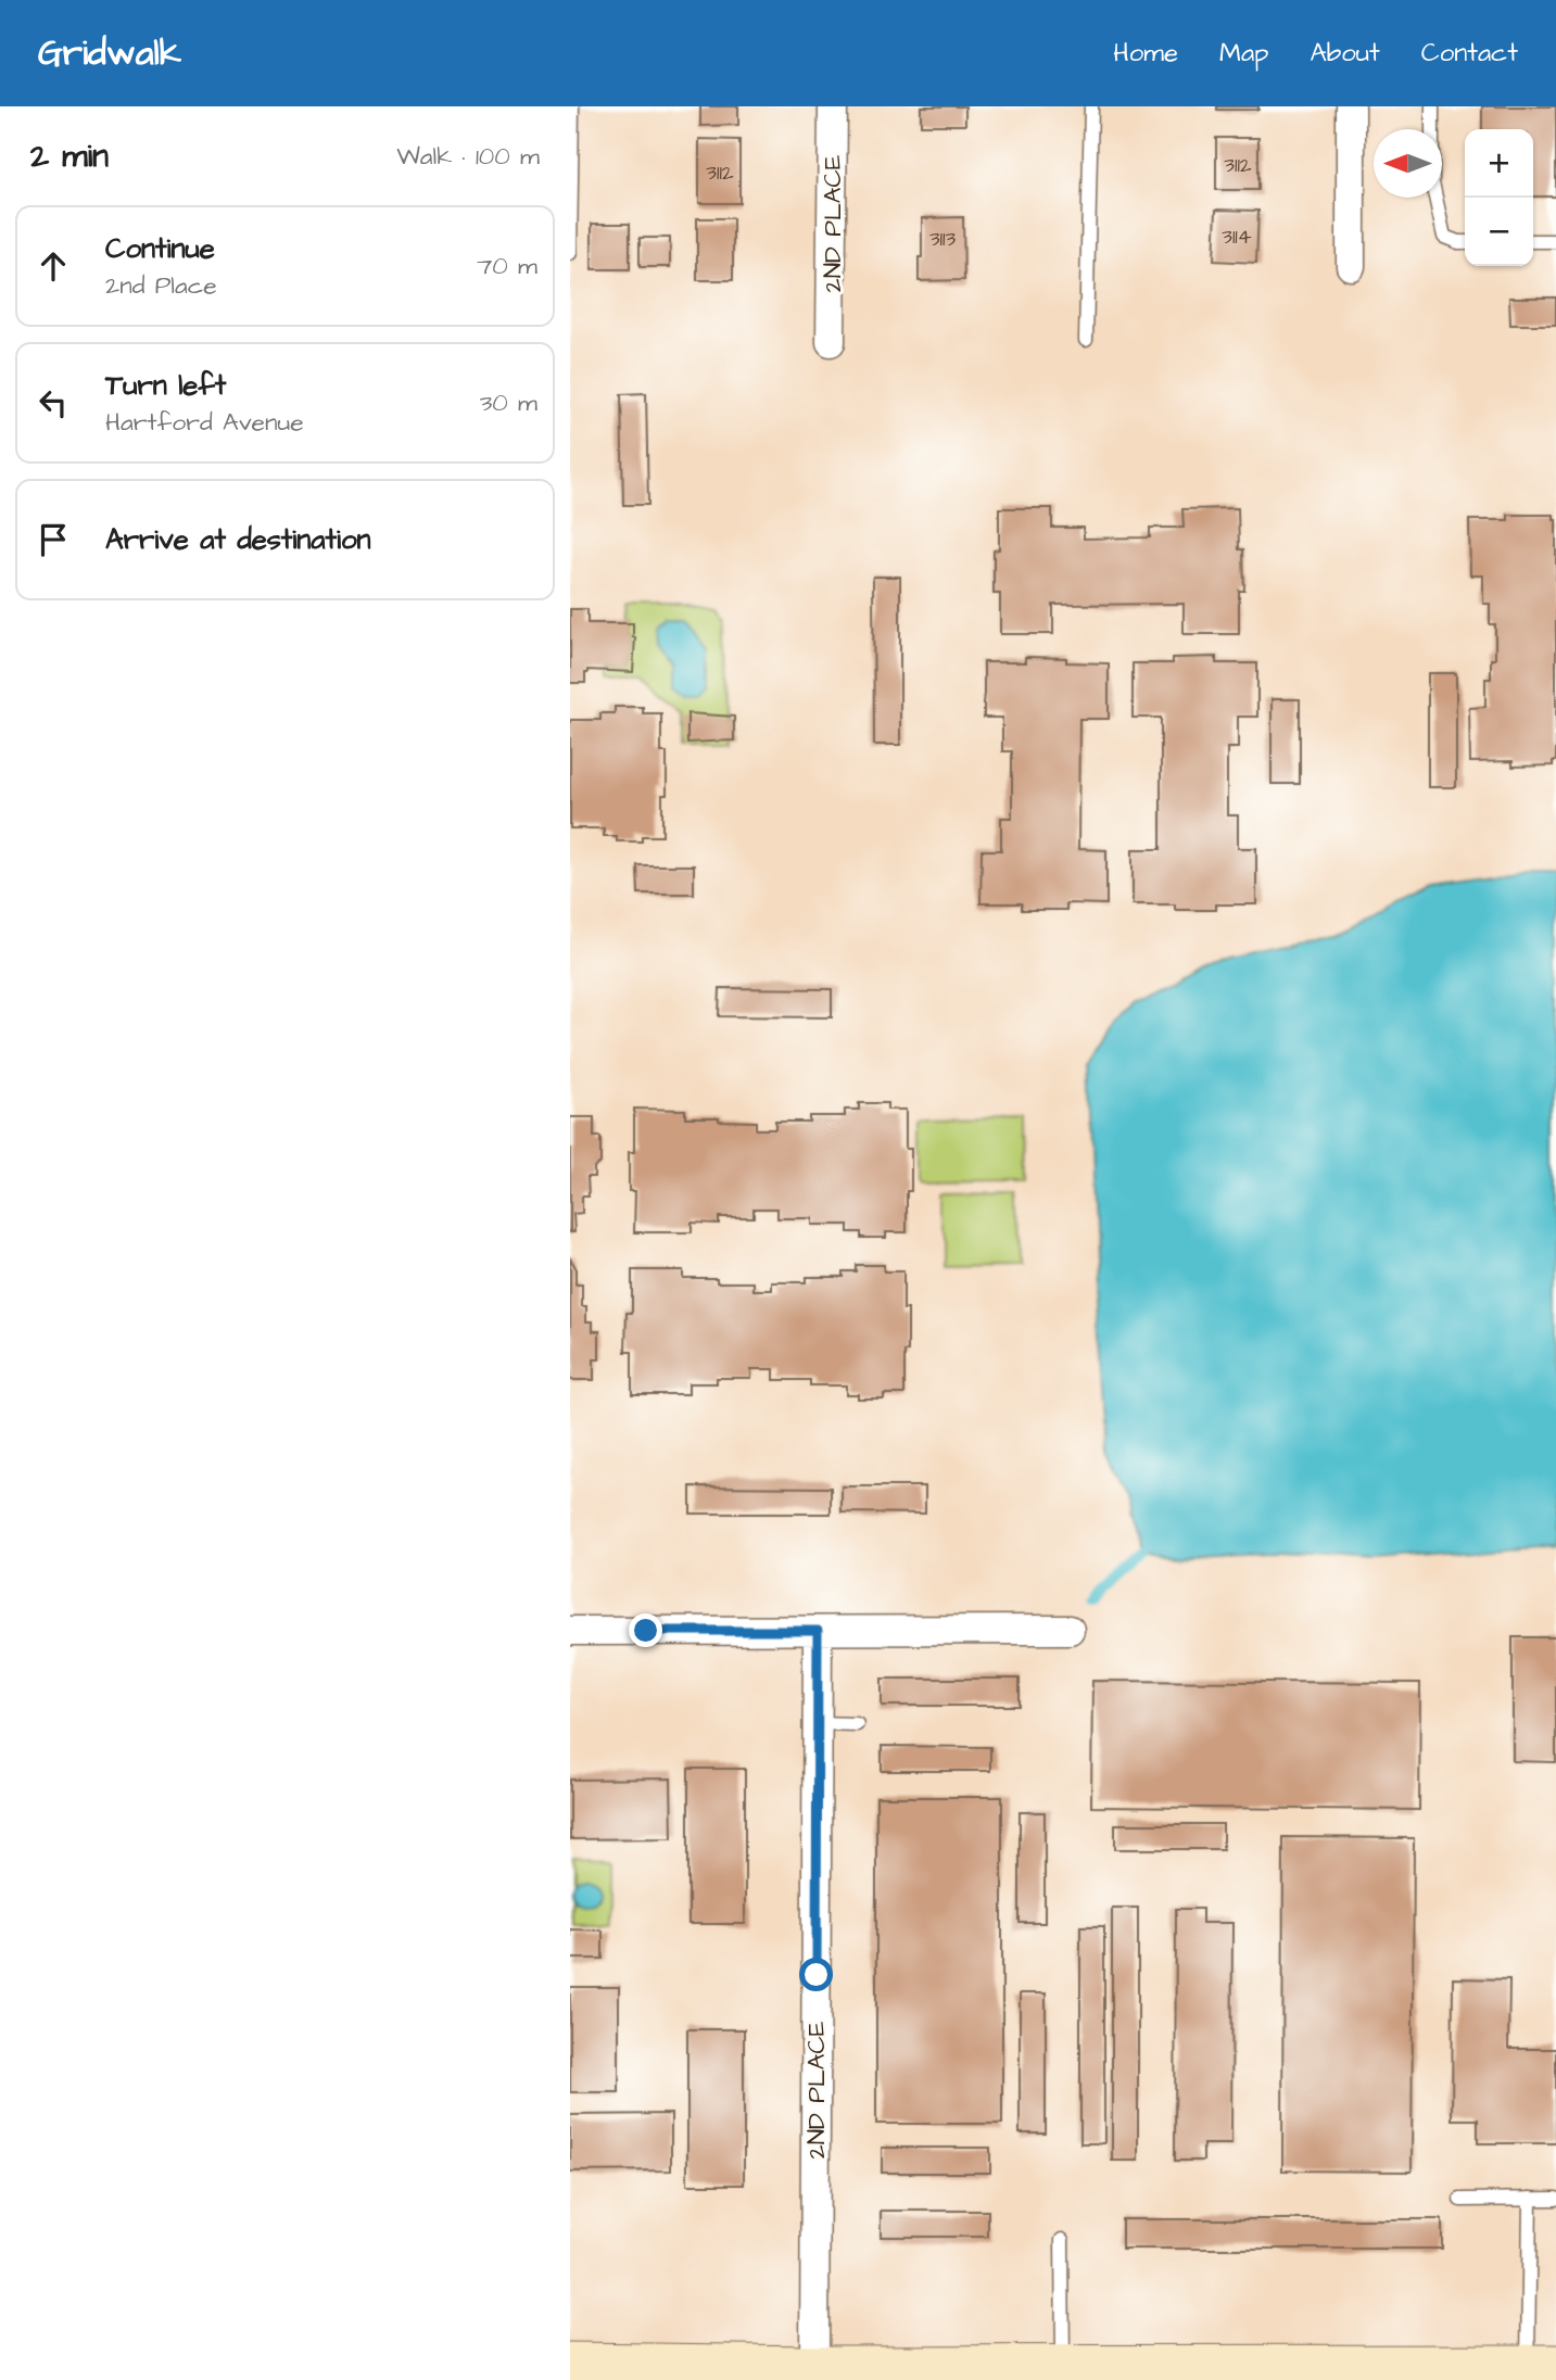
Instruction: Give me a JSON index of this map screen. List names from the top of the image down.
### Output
{
  "streets": {
    "street": ["2ND PLACE"]
  },
  "house_numbers": [
    "3112",
    "3112",
    "3114",
    "3113"
  ],
  "north": "left",
  "page": {
    "header": "Gridwalk",
    "nav": [
      "Home",
      "Map",
      "About",
      "Contact"
    ],
    "heading": ["2 min", "Walk · 100 m"],
    "map_buttons": ["+", "−"],
    "list": [
      ["Continue", "2nd Place", "70 m"],
      ["Turn left", "Hartford Avenue", "30 m"],
      "Arrive at destination"
    ]
  }
}
